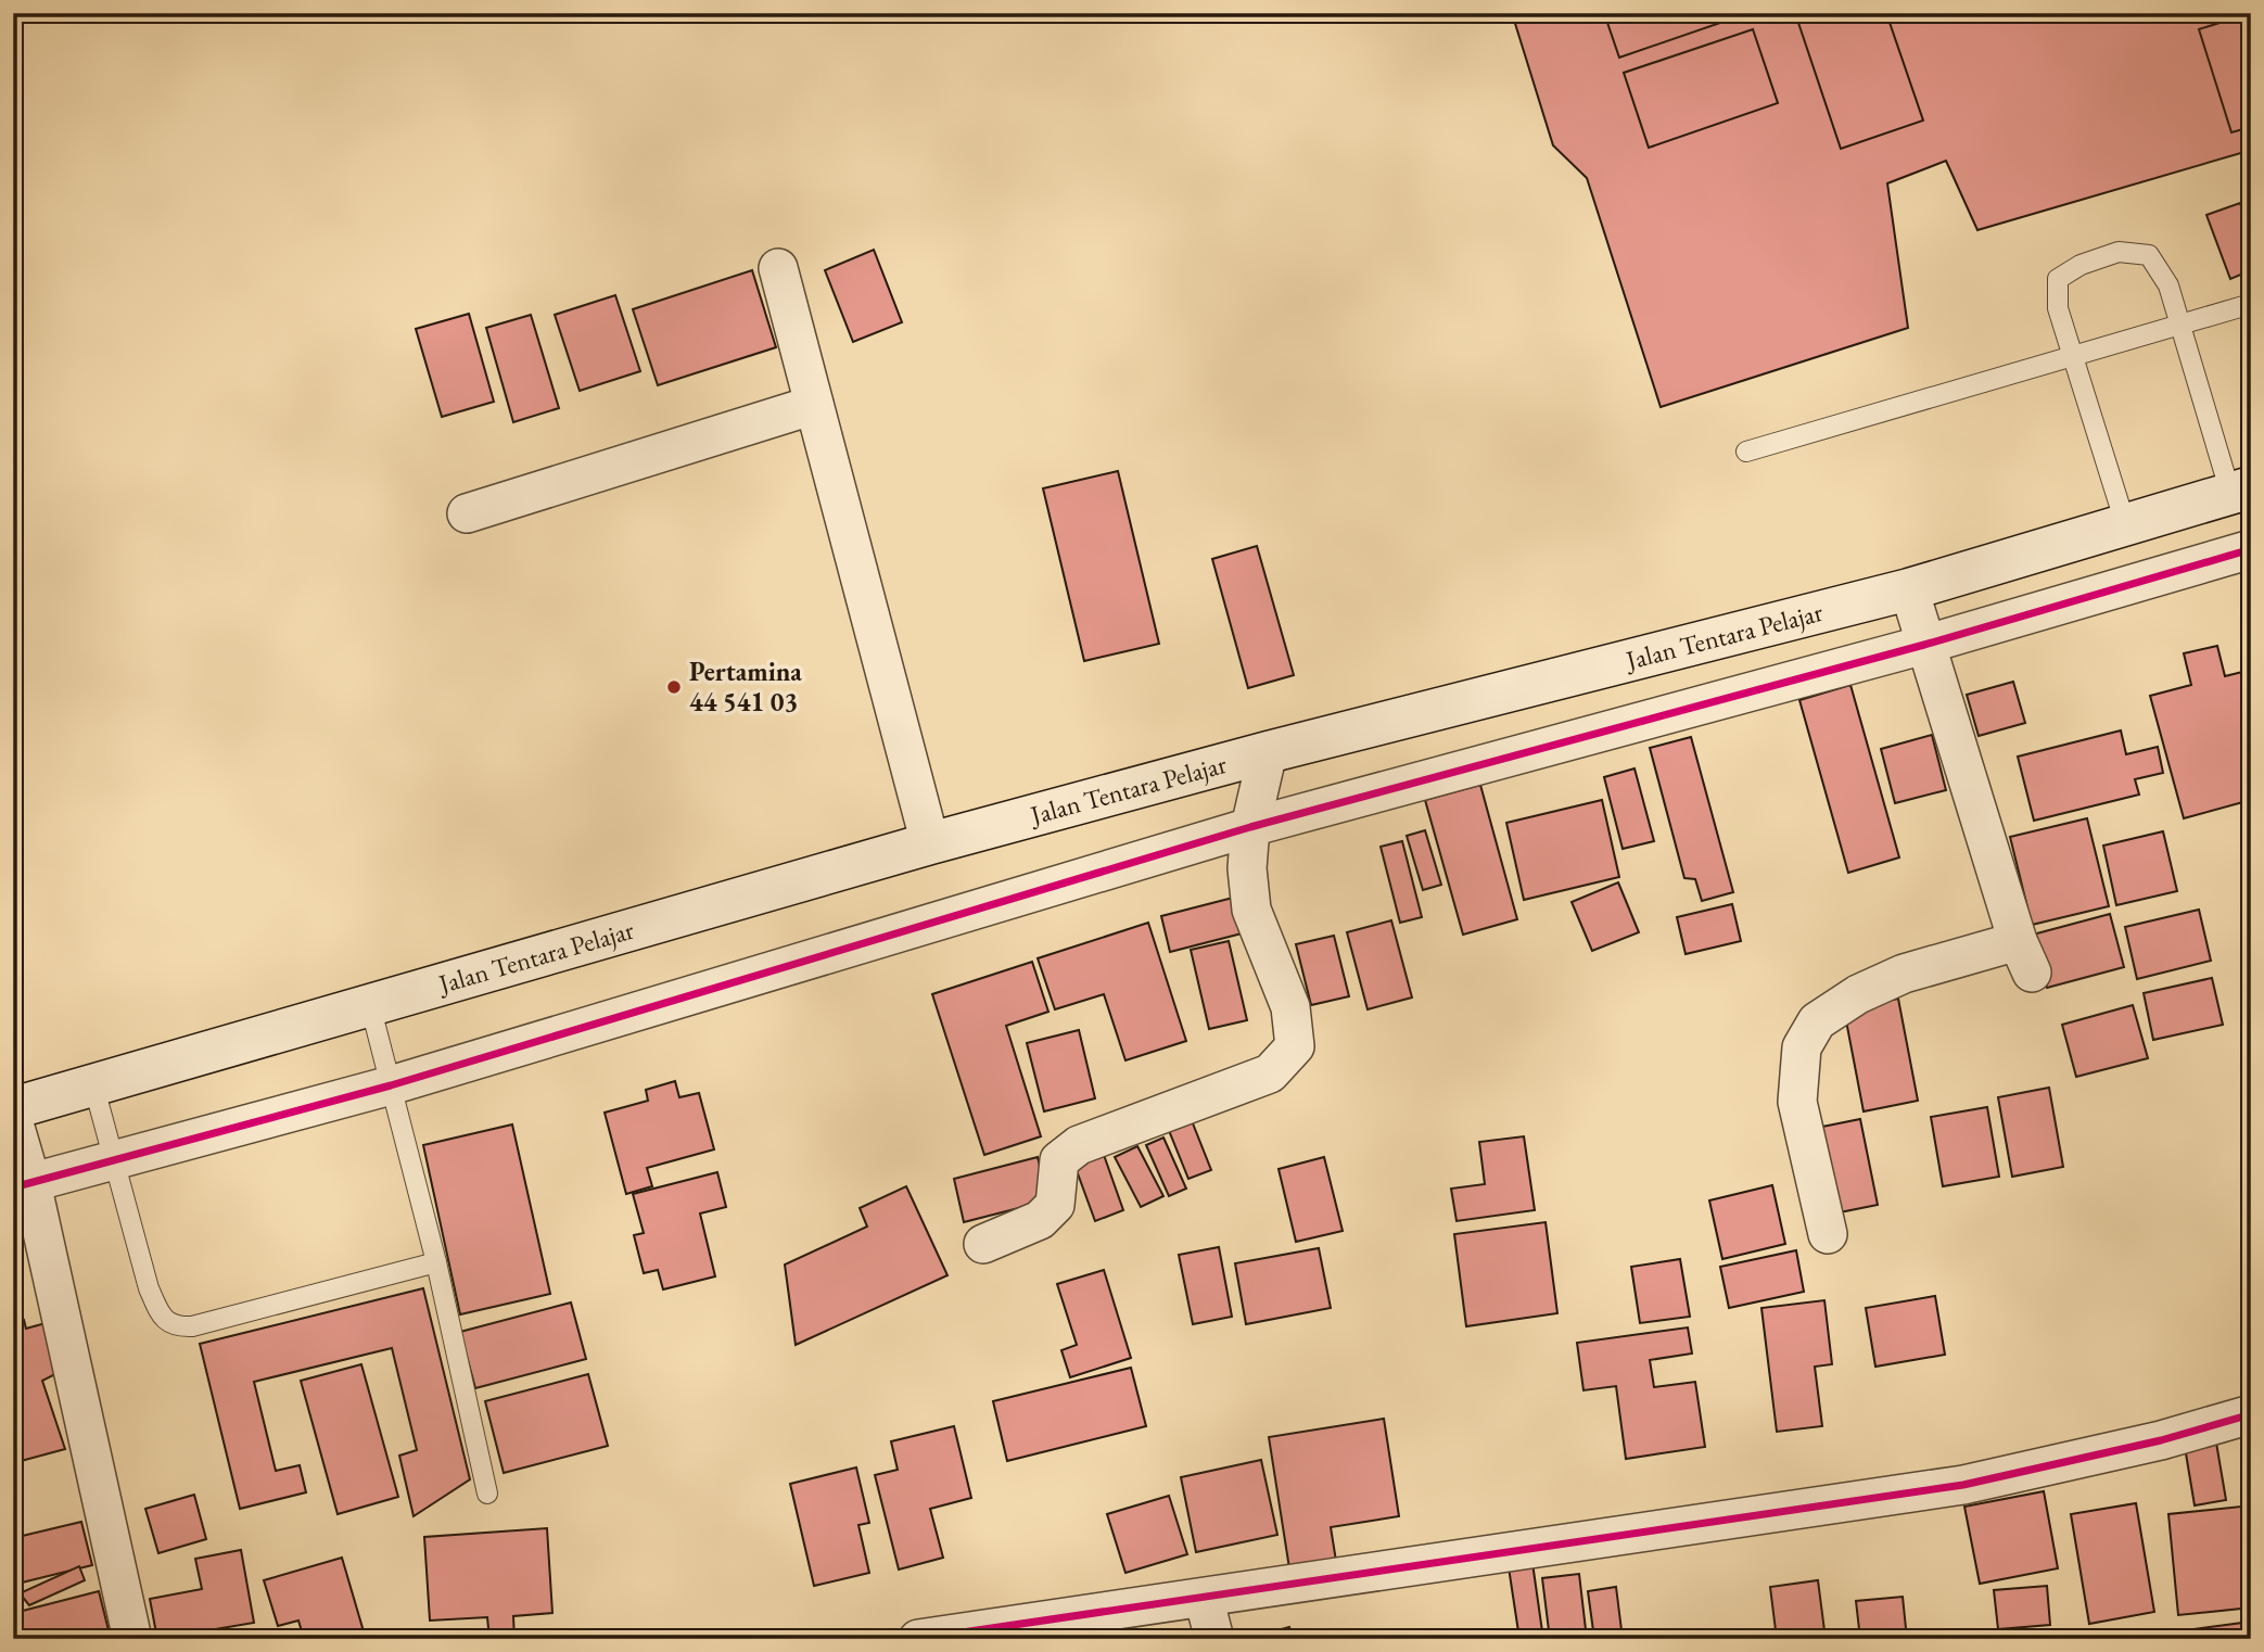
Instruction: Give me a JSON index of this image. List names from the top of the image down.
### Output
{
  "streets": {
    "main road": ["Jalan Tentara Pelajar"]
  },
  "places": ["Pertamina 44 541 03"]
}
